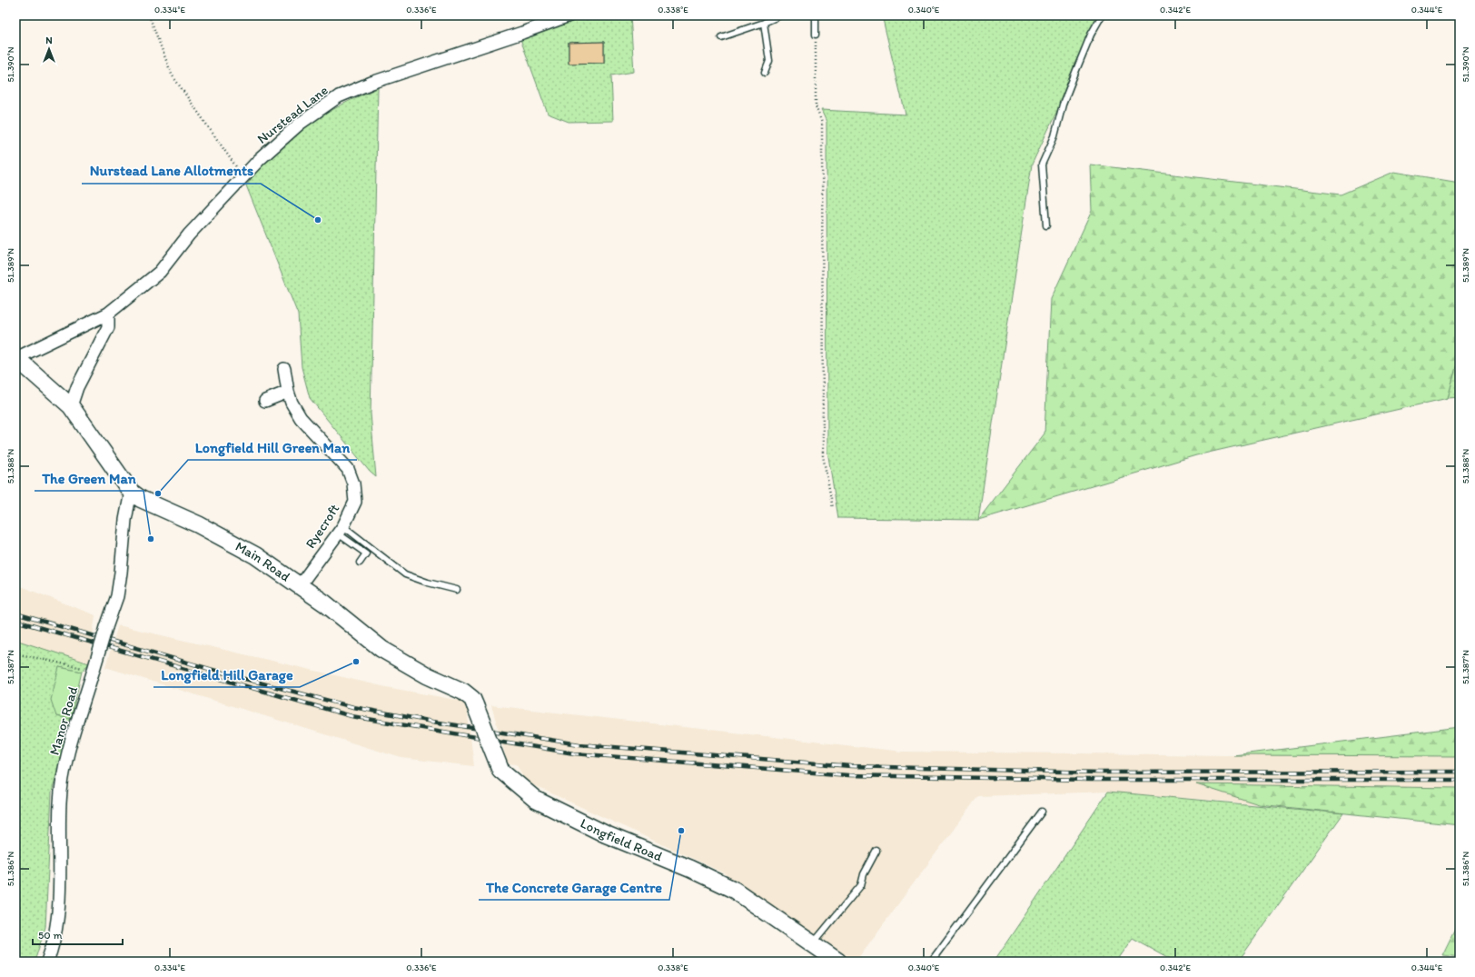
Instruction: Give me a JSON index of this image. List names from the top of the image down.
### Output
{
  "streets": {
    "main road": ["Main Road", "Longfield Road"],
    "street": ["Nurstead Lane", "Ryecroft", "Manor Road"]
  },
  "crossings": [
    ["Nurstead Lane", "Main Road"],
    ["Ryecroft", "Main Road"],
    ["Main Road", "Manor Road"],
    ["Main Road", "Longfield Road"]
  ],
  "places": [
    "Nurstead Lane Allotments",
    "Longfield Hill Green Man",
    "The Green Man",
    "Longfield Hill Garage",
    "The Concrete Garage Centre"
  ],
  "scale_bar": "50 m",
  "north": "top",
  "coordinates": [
    "0.334°E",
    "0.336°E",
    "0.338°E",
    "0.340°E",
    "0.342°E",
    "0.344°E",
    "51.390°N",
    "51.389°N",
    "51.388°N",
    "51.387°N",
    "51.386°N"
  ]
}
